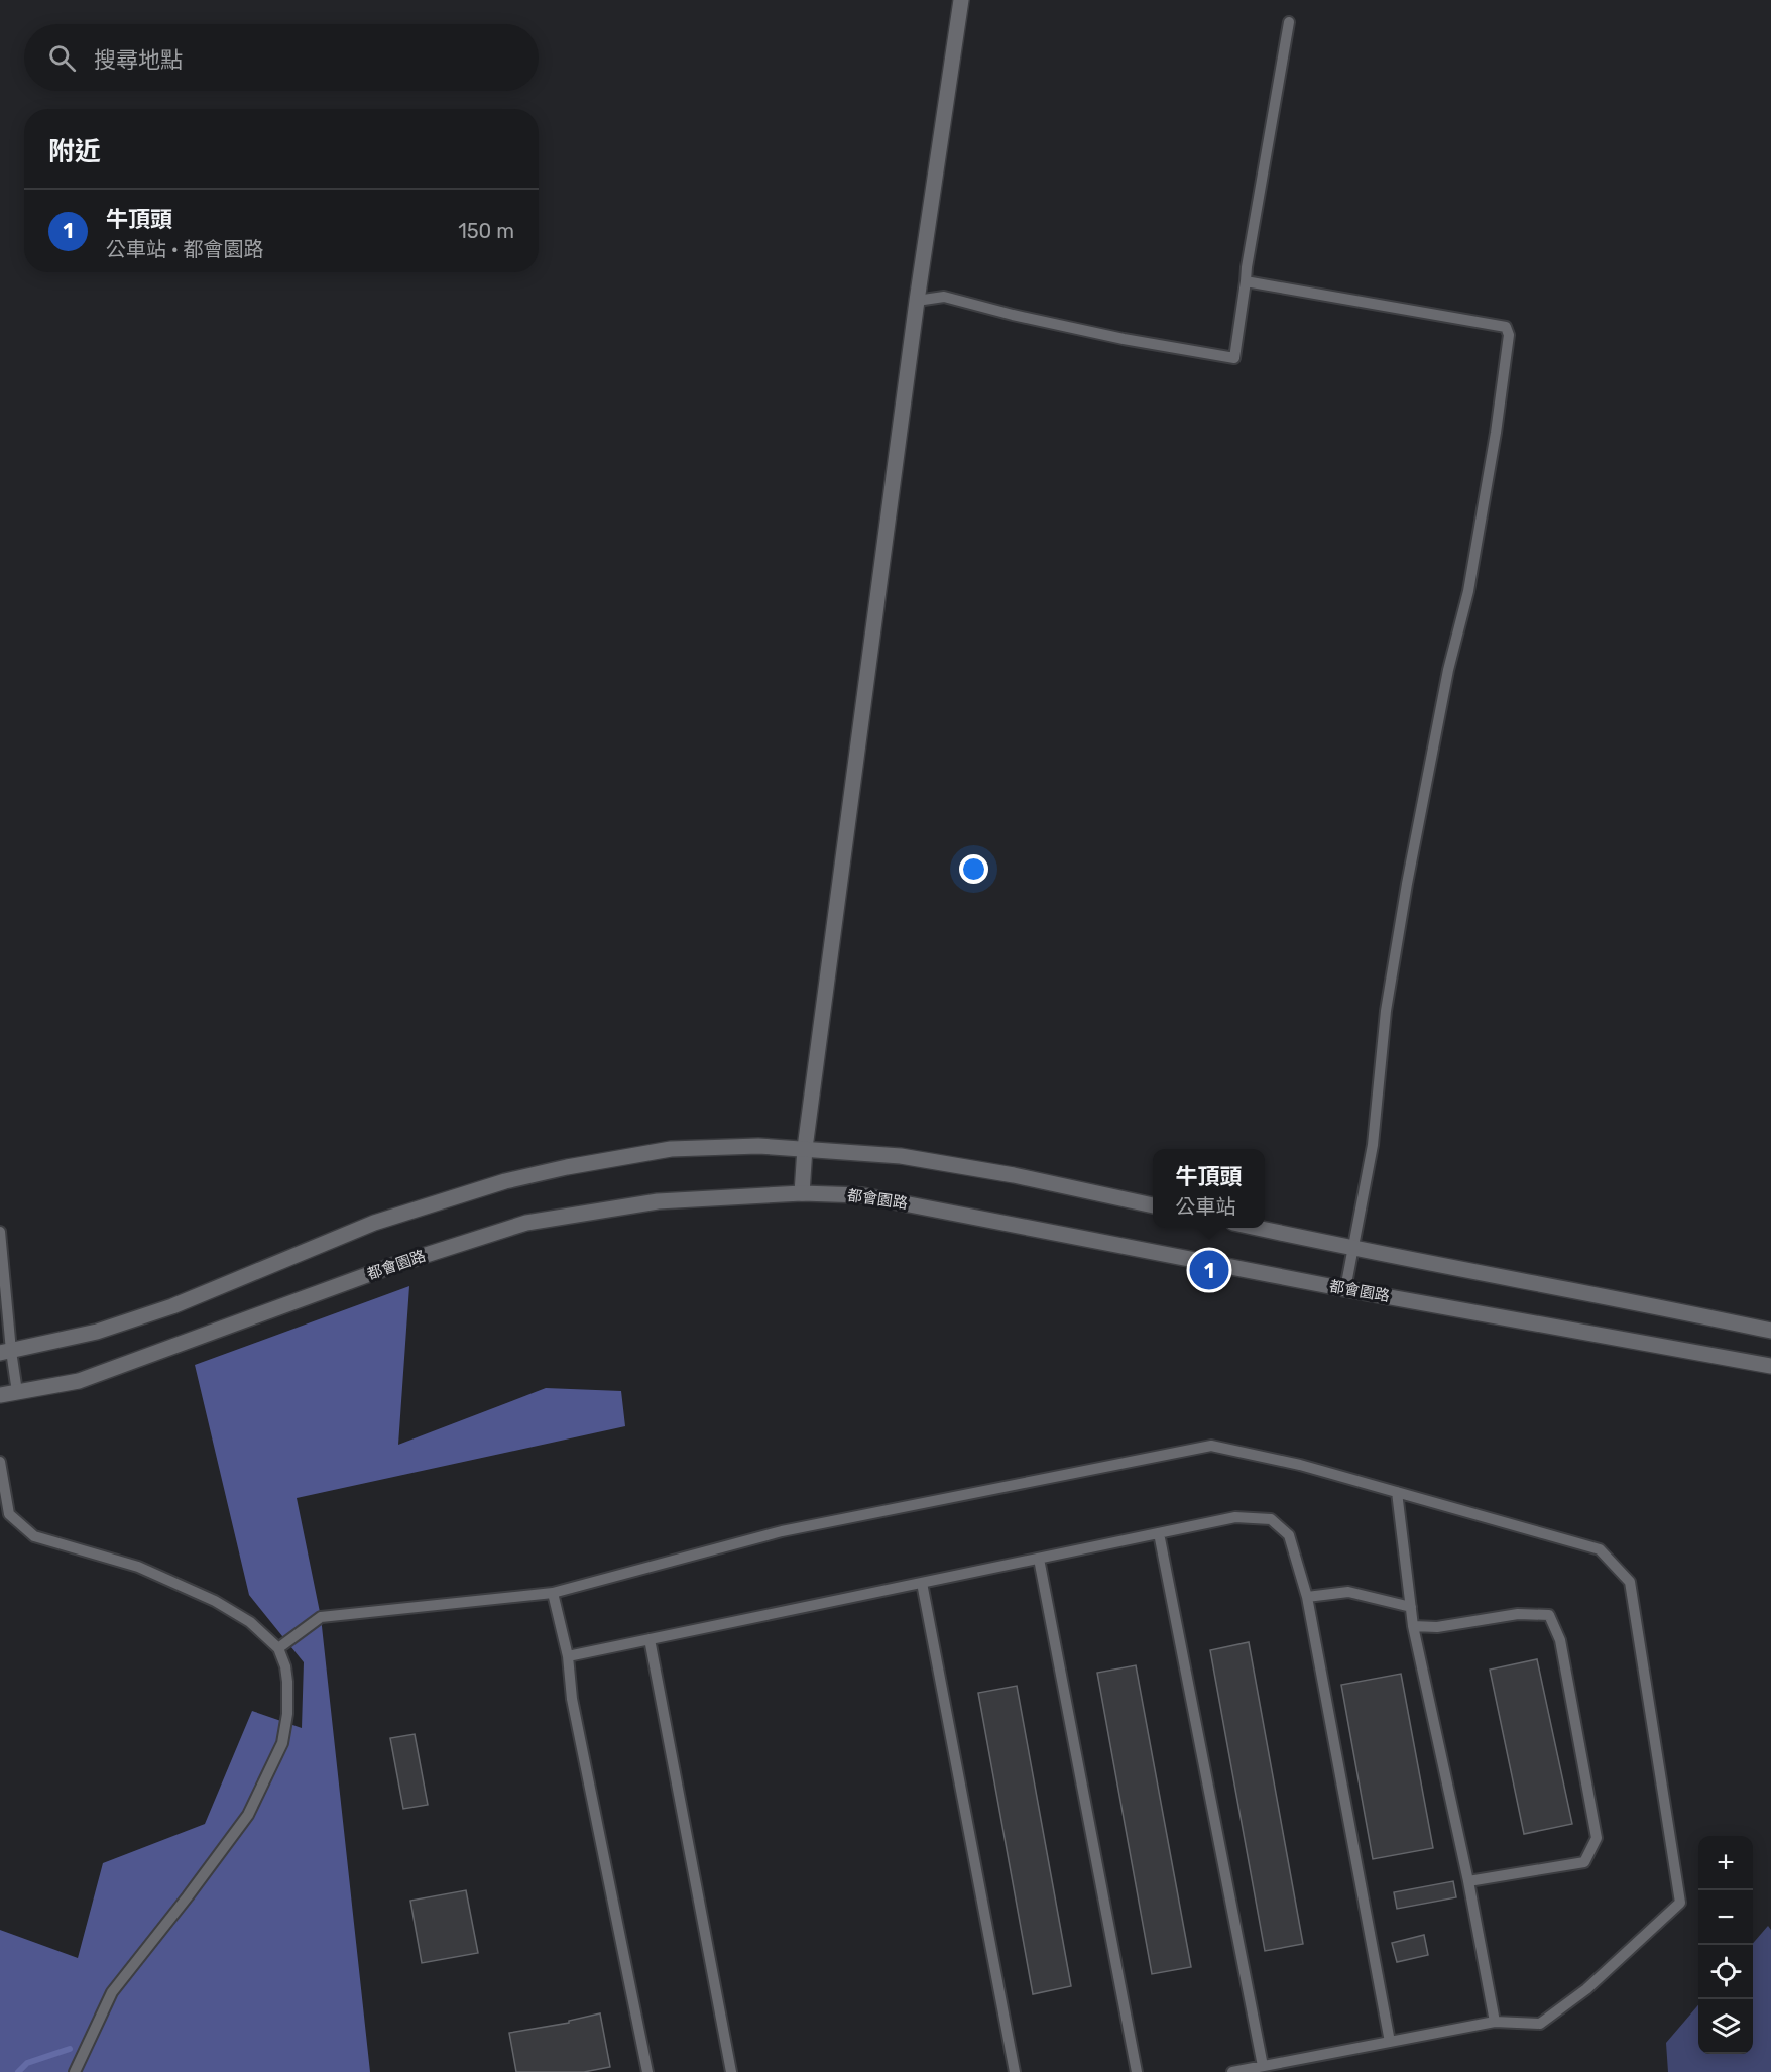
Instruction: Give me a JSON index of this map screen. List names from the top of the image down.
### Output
{
  "streets": {
    "street": ["都會園路"]
  },
  "page": {
    "search": "搜尋地點",
    "heading": "附近",
    "list": [
      {
        "mark": "1",
        "name": "牛頂頭",
        "note": "公車站 · 都會園路",
        "value": "150 m"
      }
    ],
    "popup": ["牛頂頭", "公車站"],
    "pins": "1",
    "map_buttons": ["+", "−"]
  }
}
